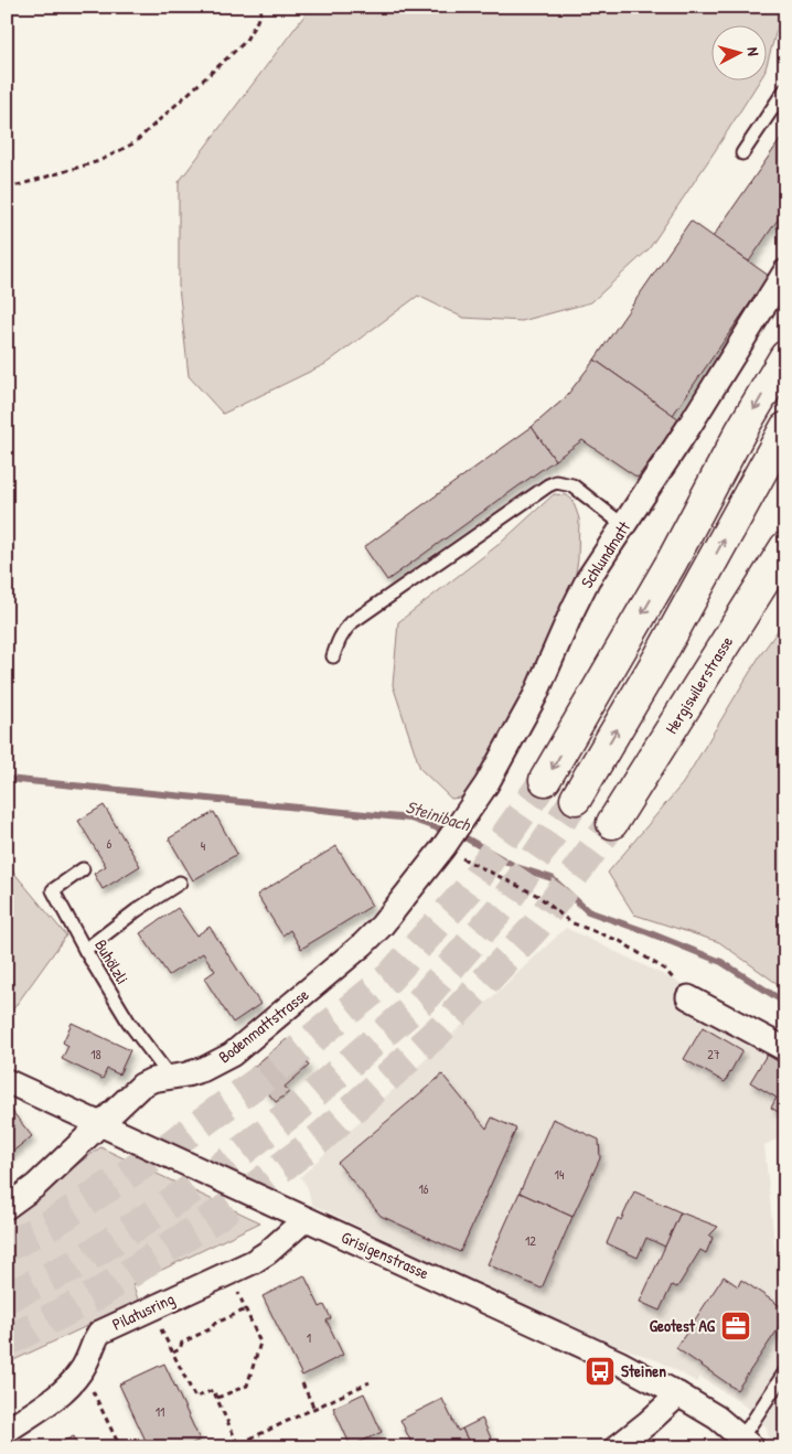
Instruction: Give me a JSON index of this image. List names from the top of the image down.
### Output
{
  "streets": {
    "main road": ["Hergiswilerstrasse"],
    "street": [
      "Schlundmatt",
      "Bodenmattstrasse",
      "Grisigenstrasse",
      "Pilatusring"
    ],
    "lane": ["Buhölzli"]
  },
  "crossings": [
    ["Schlundmatt", "Bodenmattstrasse"],
    ["Buhölzli", "Bodenmattstrasse"],
    ["Bodenmattstrasse", "Grisigenstrasse"],
    ["Grisigenstrasse", "Pilatusring"]
  ],
  "water": ["Steinibach"],
  "places": {
    "office": ["Geotest AG"],
    "bus stop": ["Steinen"]
  },
  "house_numbers": [
    "6",
    "4",
    "18",
    "27",
    "14",
    "16",
    "12",
    "1",
    "11"
  ],
  "north": "right"
}
